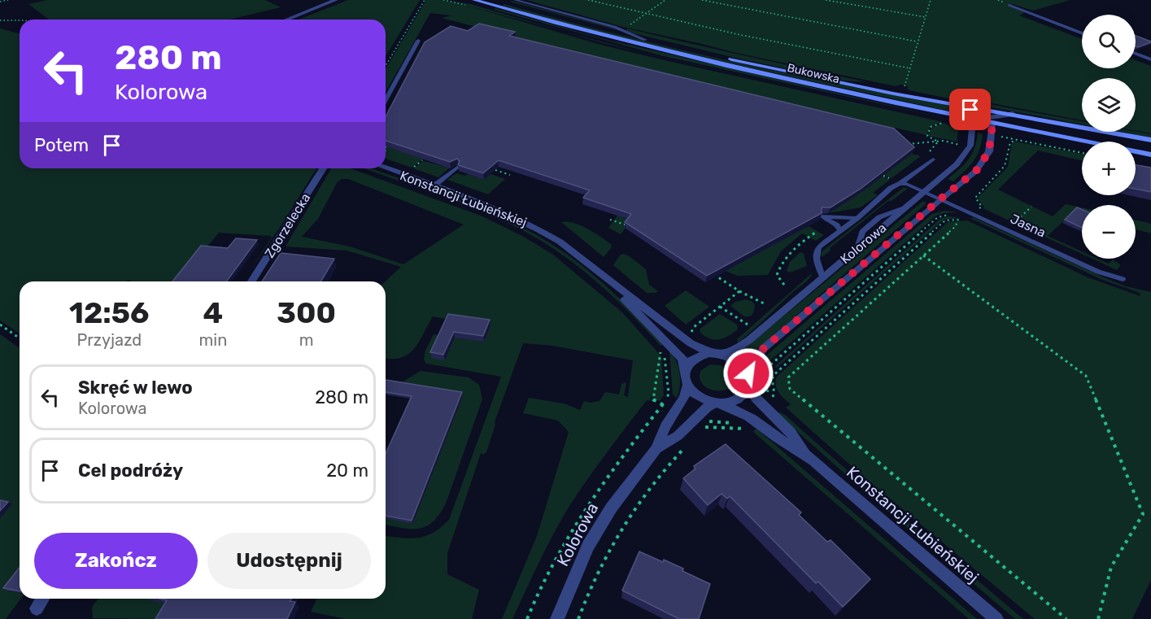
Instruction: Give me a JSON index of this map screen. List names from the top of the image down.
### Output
{
  "streets": {
    "main road": ["Bukowska"],
    "street": ["Konstancji Łubieńskiej", "Zgorzelecka", "Kolorowa"],
    "lane": ["Jasna"]
  },
  "crossings": [
    ["Bukowska", "Kolorowa"],
    ["Konstancji Łubieńskiej", "Kolorowa"],
    ["Jasna", "Kolorowa"]
  ],
  "page": {
    "map_buttons": ["+", "−"],
    "turn": ["280 m", "Kolorowa"],
    "then": "Potem",
    "eta": [
      "12:56",
      "Przyjazd",
      "4",
      "min",
      "300",
      "m"
    ],
    "list": [
      {
        "name": "Skręć w lewo",
        "note": "Kolorowa",
        "value": "280 m"
      },
      {
        "name": "Cel podróży",
        "value": "20 m"
      }
    ],
    "buttons": ["Zakończ", "Udostępnij"]
  }
}
